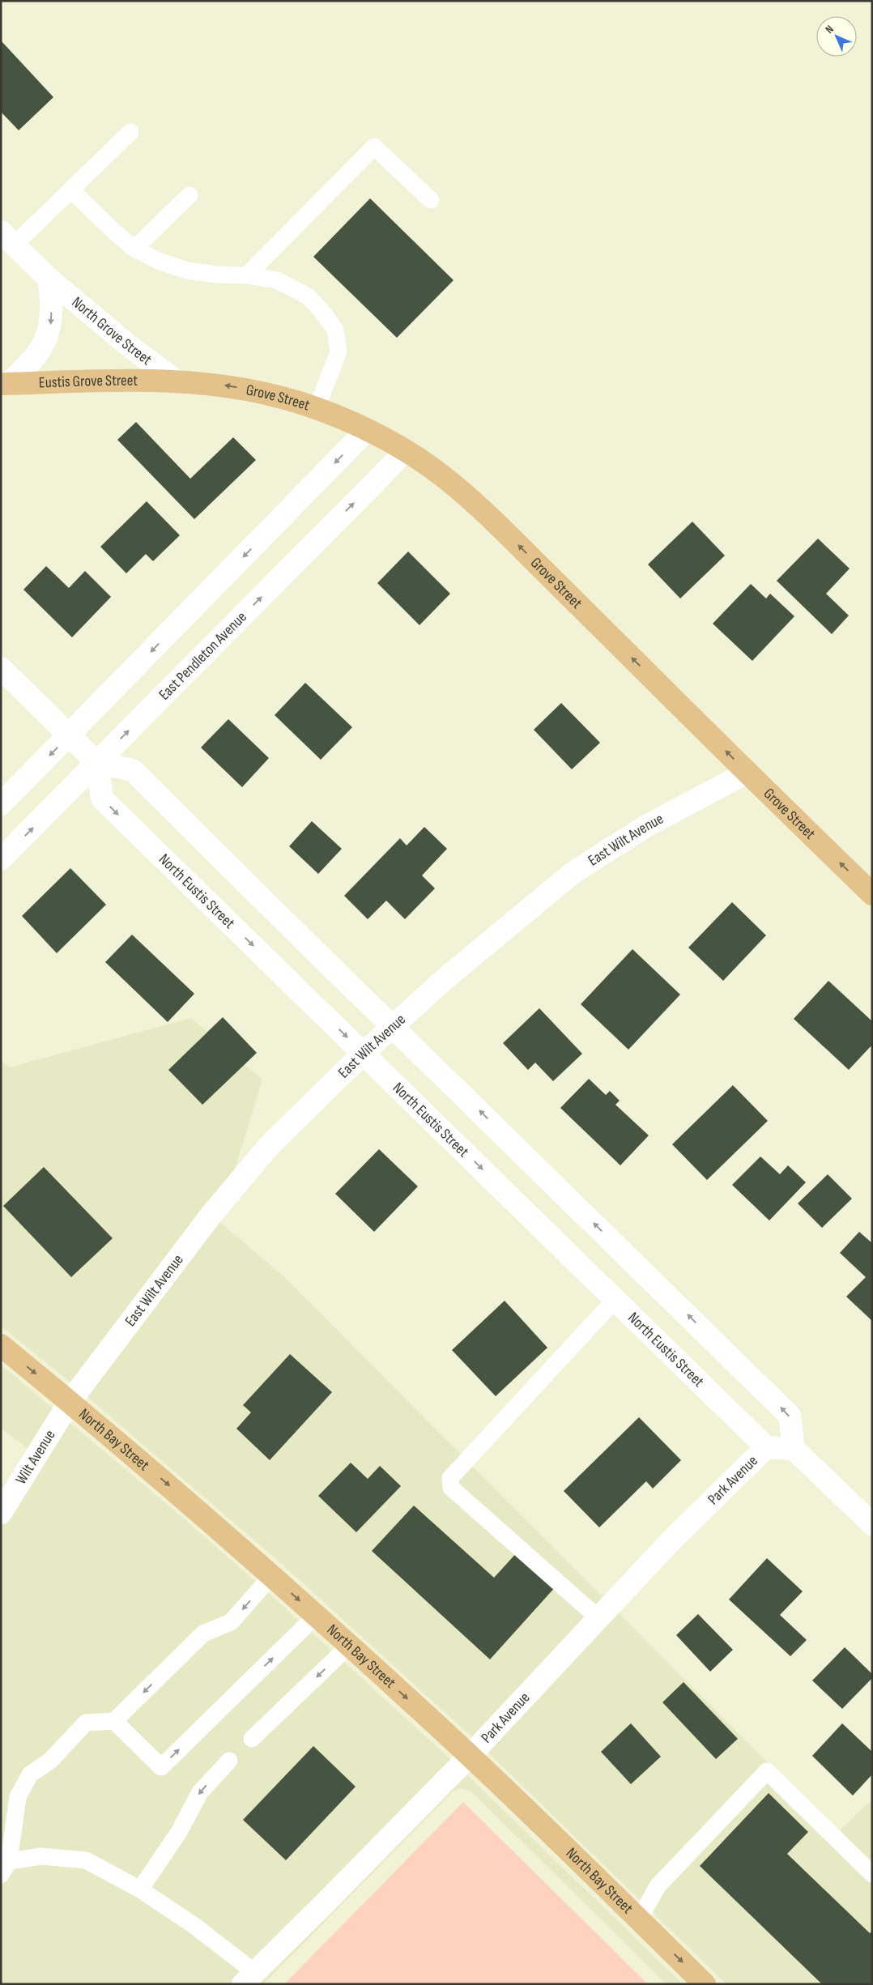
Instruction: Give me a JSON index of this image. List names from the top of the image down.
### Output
{
  "streets": {
    "main road": ["Eustis Grove Street", "Grove Street", "North Bay Street"],
    "street": [
      "North Grove Street",
      "East Pendleton Avenue",
      "East Wilt Avenue",
      "North Eustis Street",
      "Wilt Avenue",
      "Park Avenue"
    ]
  },
  "crossings": [
    ["North Grove Street", "Eustis Grove Street"],
    ["North Grove Street", "Grove Street"],
    ["Eustis Grove Street", "Grove Street"],
    ["Grove Street", "East Pendleton Avenue"],
    ["Grove Street", "East Wilt Avenue"],
    ["East Pendleton Avenue", "North Eustis Street"],
    ["East Wilt Avenue", "North Eustis Street"],
    ["East Wilt Avenue", "North Bay Street"],
    ["East Wilt Avenue", "Wilt Avenue"],
    ["North Eustis Street", "Park Avenue"],
    ["North Bay Street", "Wilt Avenue"],
    ["North Bay Street", "Park Avenue"]
  ],
  "one_way": ["Grove Street", "North Bay Street"],
  "north": "top left"
}
